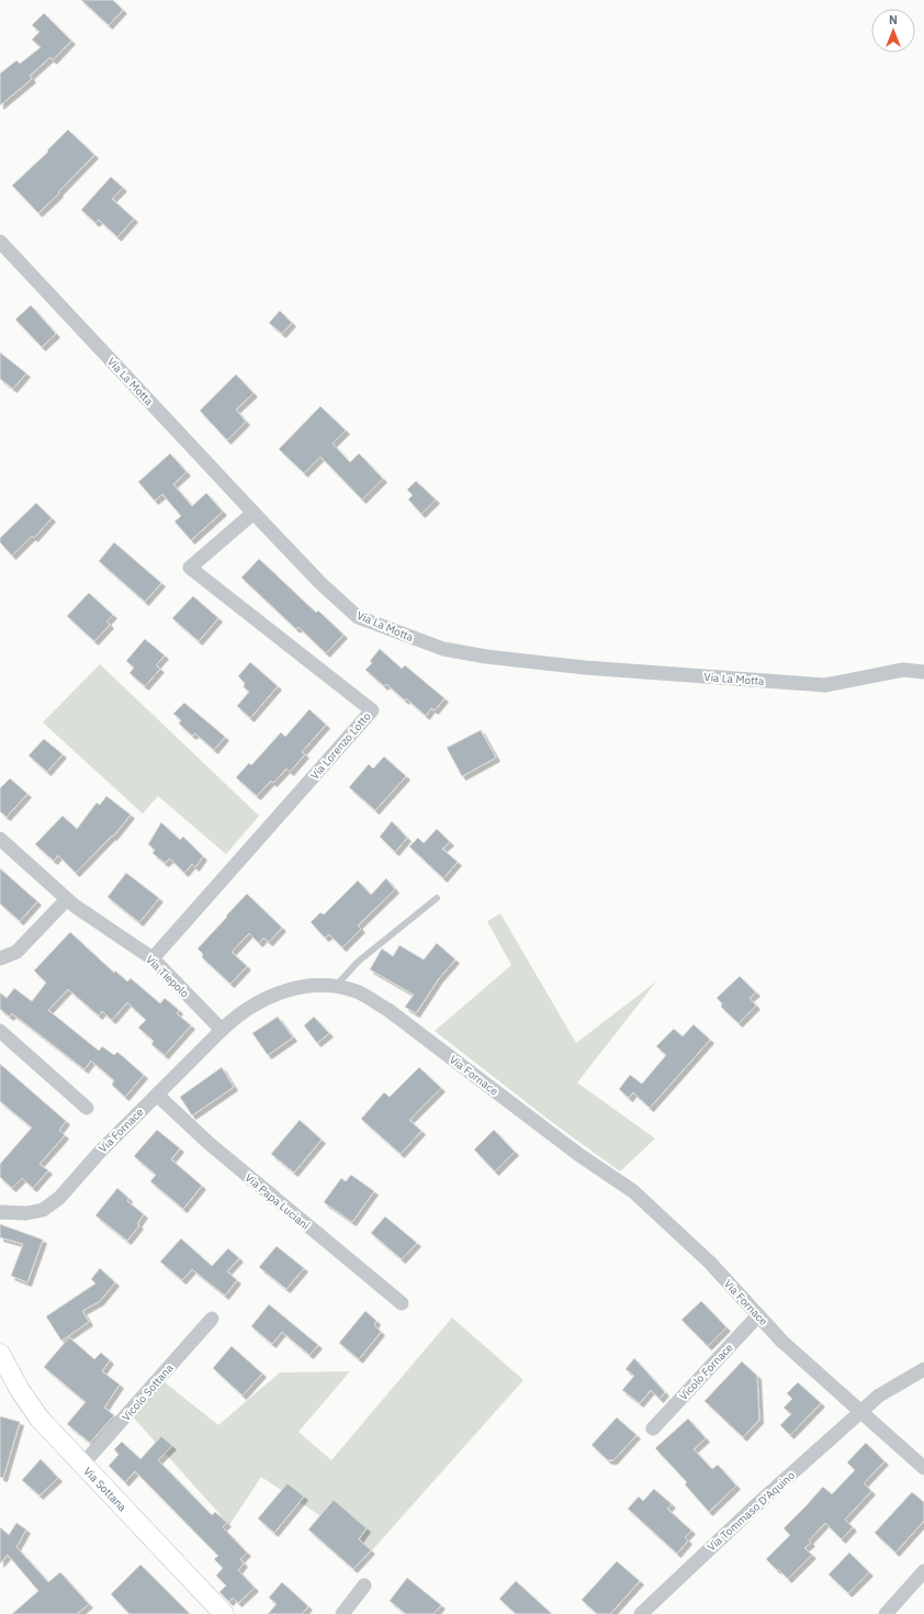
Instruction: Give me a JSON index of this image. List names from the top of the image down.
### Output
{
  "streets": {
    "street": [
      "Via La Motta",
      "Via Lorenzo Lotto",
      "Via Tiepolo",
      "Via Fornace",
      "Via Papa Luciani",
      "Vicolo Fornace",
      "Vicolo Sottana",
      "Via Sottana",
      "Via Tommaso D'Aquino"
    ]
  },
  "crossings": [
    ["Via La Motta", "Via Lorenzo Lotto"],
    ["Via Lorenzo Lotto", "Via Tiepolo"],
    ["Via Tiepolo", "Via Fornace"],
    ["Via Fornace", "Via Papa Luciani"],
    ["Via Fornace", "Vicolo Fornace"],
    ["Via Fornace", "Via Tommaso D'Aquino"],
    ["Vicolo Sottana", "Via Sottana"]
  ],
  "north": "top"
}
